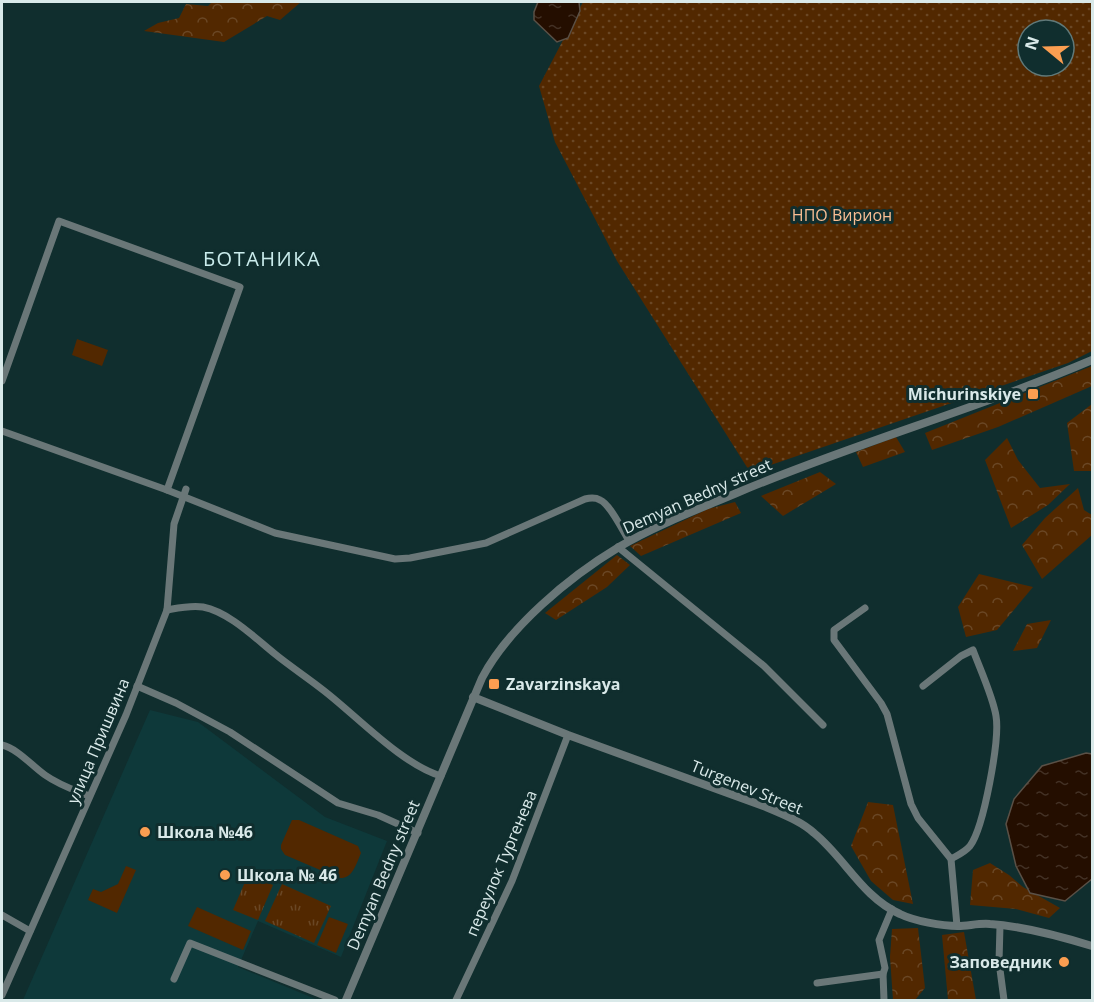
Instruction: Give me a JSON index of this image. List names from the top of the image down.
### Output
{
  "streets": {
    "street": [
      "Demyan Bedny street",
      "улица Пришвина",
      "Turgenev Street",
      "переулок Тургенева"
    ]
  },
  "crossings": [
    ["Demyan Bedny street", "Turgenev Street"],
    ["Turgenev Street", "переулок Тургенева"]
  ],
  "districts": ["БОТАНИКА"],
  "parks": ["НПО Вирион"],
  "places": {
    "transit": ["Michurinskiye", "Zavarzinskaya"],
    "other": ["Школа №46", "Школа № 46", "Заповедник"]
  },
  "north": "left"
}
